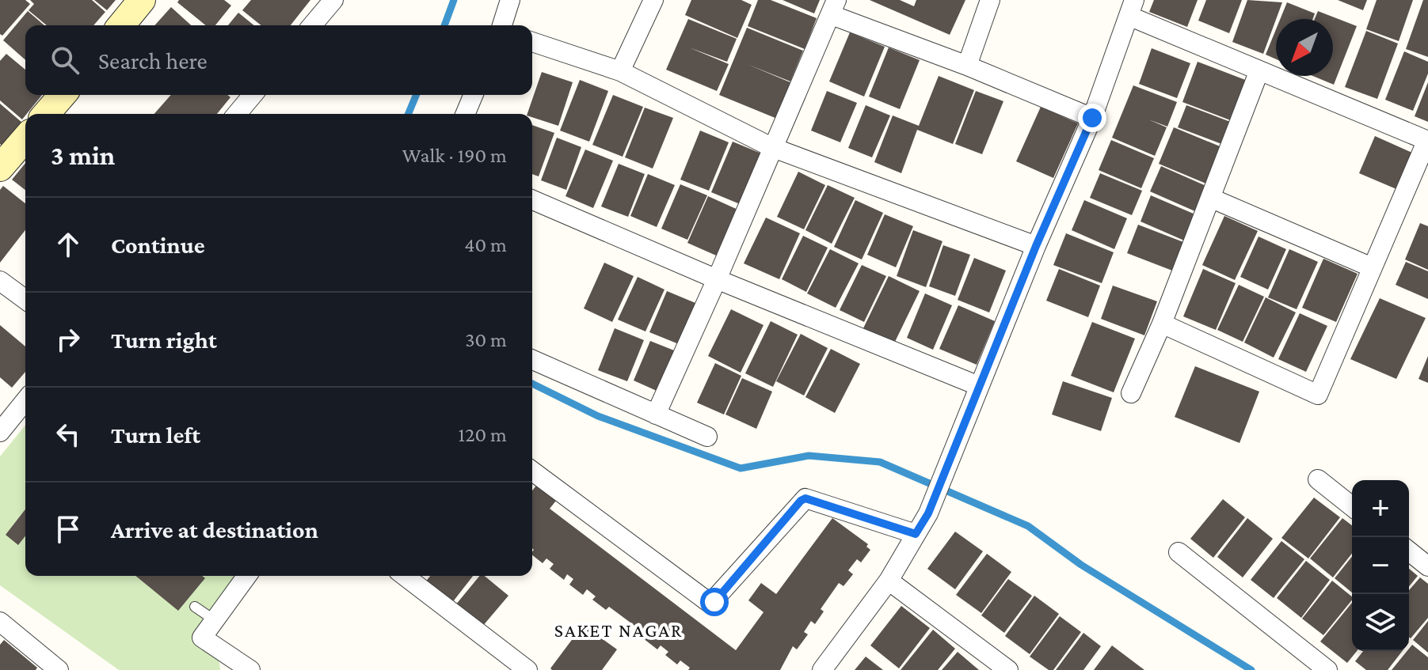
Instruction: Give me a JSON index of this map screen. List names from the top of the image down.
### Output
{
  "districts": ["SAKET NAGAR"],
  "north": "bottom left",
  "page": {
    "search": "Search here",
    "heading": ["3 min", "Walk · 190 m"],
    "list": [
      ["Continue", "40 m"],
      ["Turn right", "30 m"],
      ["Turn left", "120 m"],
      "Arrive at destination"
    ],
    "map_buttons": ["+", "−"]
  }
}
